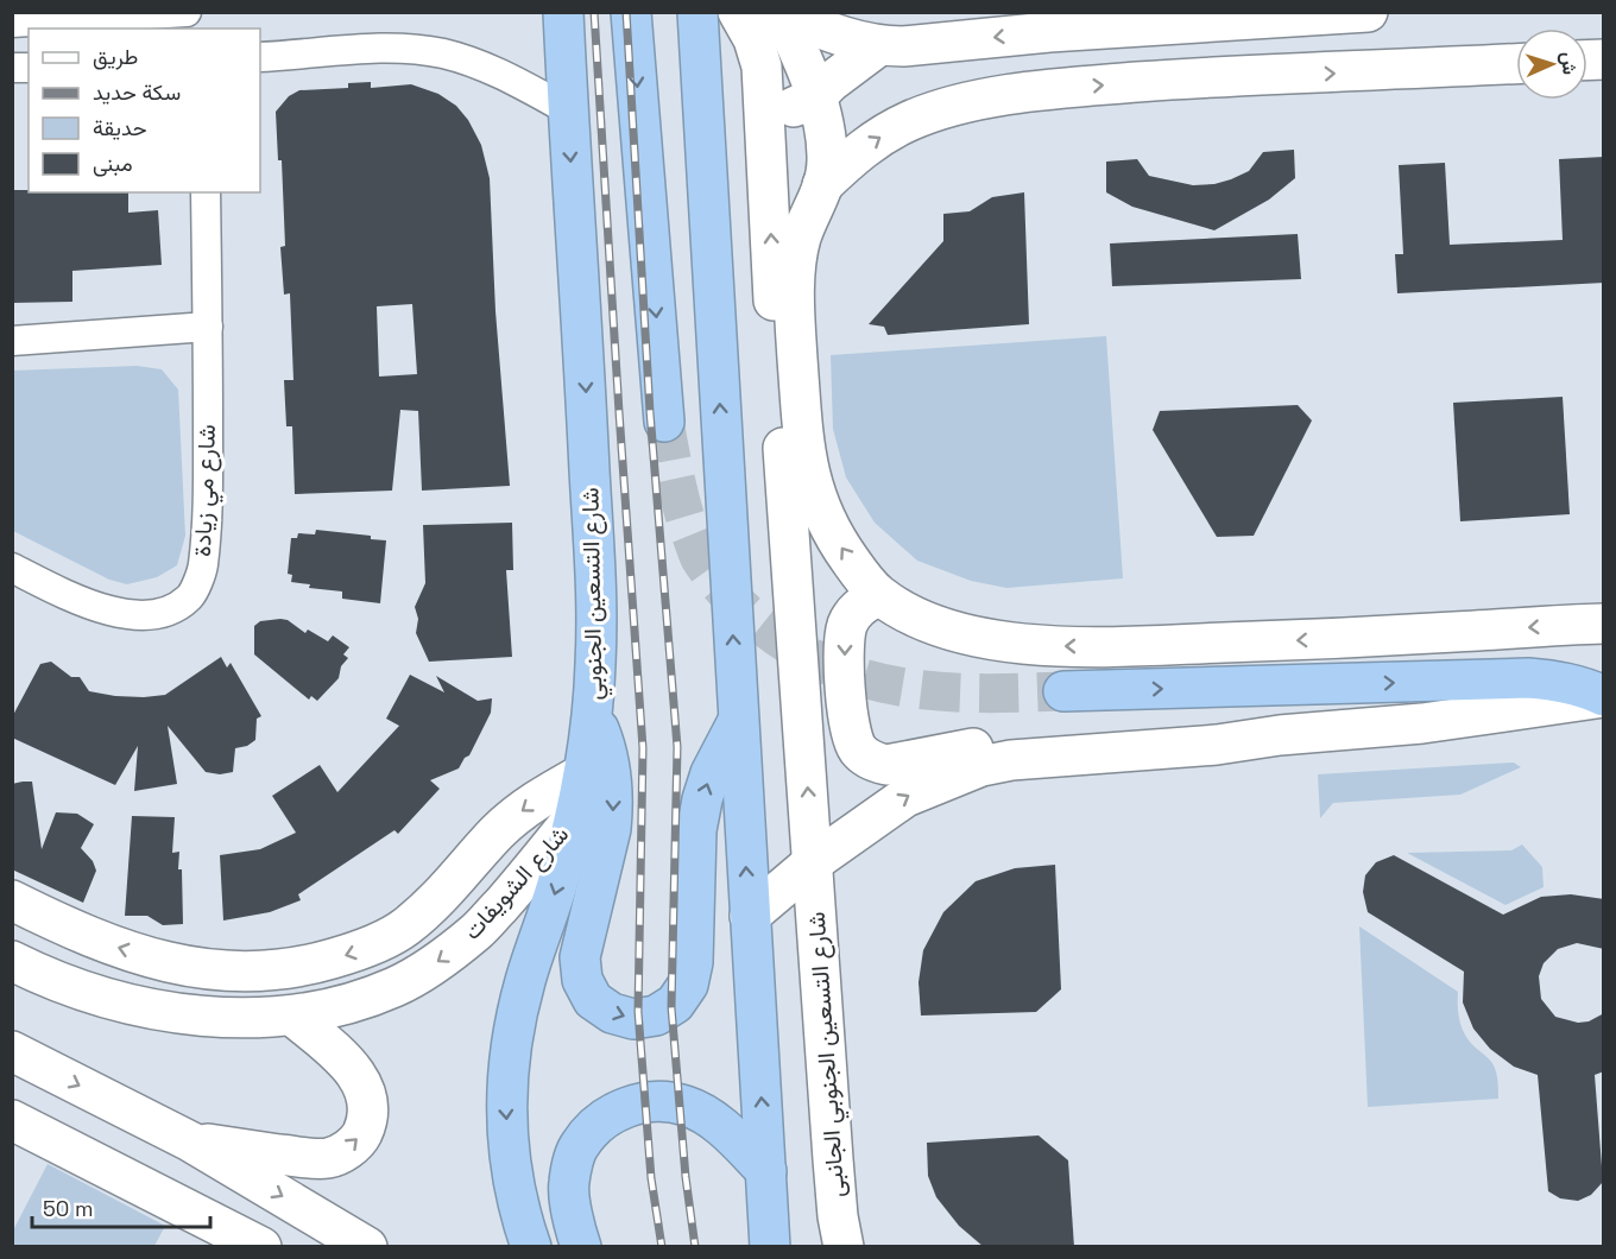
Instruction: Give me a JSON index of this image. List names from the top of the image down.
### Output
{
  "streets": {
    "highway": ["شارع التسعين الجنوبي"],
    "street": ["شارع مي زيادة", "شارع الشويفات", "شارع التسعين الجنوبي الجانبى"]
  },
  "crossings": [
    ["شارع التسعين الجنوبي", "شارع الشويفات"]
  ],
  "one_way": ["شارع الشويفات"],
  "legend": [
    "طريق",
    "سكة حديد",
    "حديقة",
    "مبنى"
  ],
  "scale_bar": "50 m",
  "north": "right"
}
